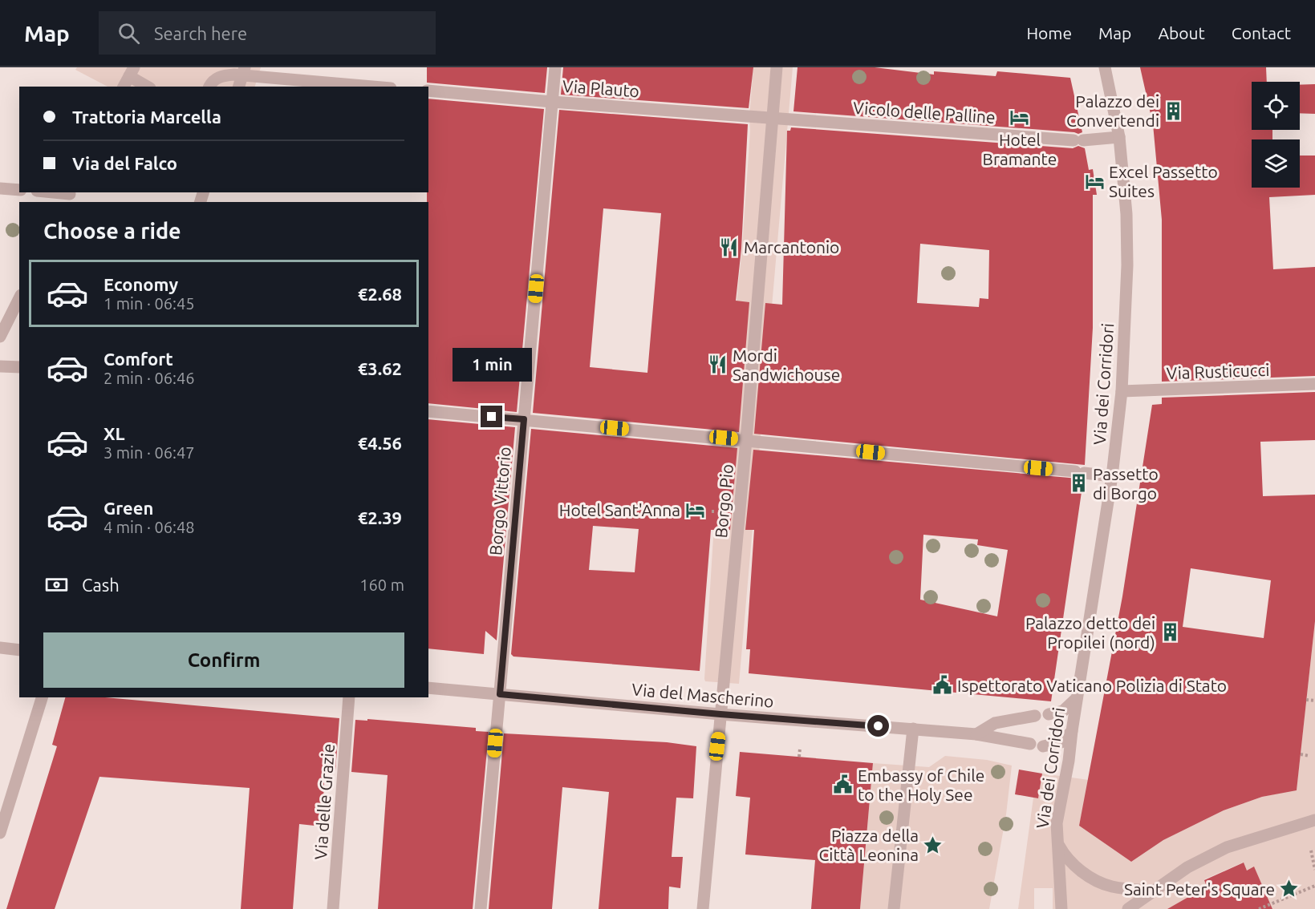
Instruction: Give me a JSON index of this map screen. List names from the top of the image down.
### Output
{
  "streets": {
    "street": [
      "Via Plauto",
      "Vicolo delle Palline",
      "Via Rusticucci",
      "Via dei Corridori",
      "Borgo Vittorio",
      "Borgo Pio",
      "Via del Mascherino",
      "Via delle Grazie"
    ]
  },
  "crossings": [
    ["Via Plauto", "Vicolo delle Palline"],
    ["Via Plauto", "Borgo Vittorio"],
    ["Via Plauto", "Borgo Pio"],
    ["Vicolo delle Palline", "Via dei Corridori"],
    ["Vicolo delle Palline", "Borgo Pio"],
    ["Via Rusticucci", "Via dei Corridori"],
    ["Borgo Vittorio", "Via del Mascherino"],
    ["Borgo Pio", "Via del Mascherino"]
  ],
  "places": {
    "building": ["Palazzo dei Convertendi", "Passetto di Borgo", "Palazzo detto dei Propilei (nord)"],
    "hotel": ["Hotel Bramante", "Excel Passetto Suites", "Hotel Sant'Anna"],
    "restaurant": ["Marcantonio", "Mordi Sandwichouse"],
    "public building": ["Ispettorato Vaticano Polizia di Stato", "Embassy of Chile to the Holy See"],
    "place": ["Piazza della Città Leonina", "Saint Peter's Square"]
  },
  "page": {
    "header": "Map",
    "search": "Search here",
    "nav": [
      "Home",
      "Map",
      "About",
      "Contact"
    ],
    "banner": ["Trattoria Marcella", "Via del Falco"],
    "heading": "Choose a ride",
    "list": [
      {
        "name": "Economy",
        "note": "1 min · 06:45",
        "value": "€2.68"
      },
      {
        "name": "Comfort",
        "note": "2 min · 06:46",
        "value": "€3.62"
      },
      {
        "name": "XL",
        "note": "3 min · 06:47",
        "value": "€4.56"
      },
      {
        "name": "Green",
        "note": "4 min · 06:48",
        "value": "€2.39"
      }
    ],
    "bubble": "1 min",
    "pay": ["Cash", "160 m"],
    "buttons": "Confirm"
  }
}
